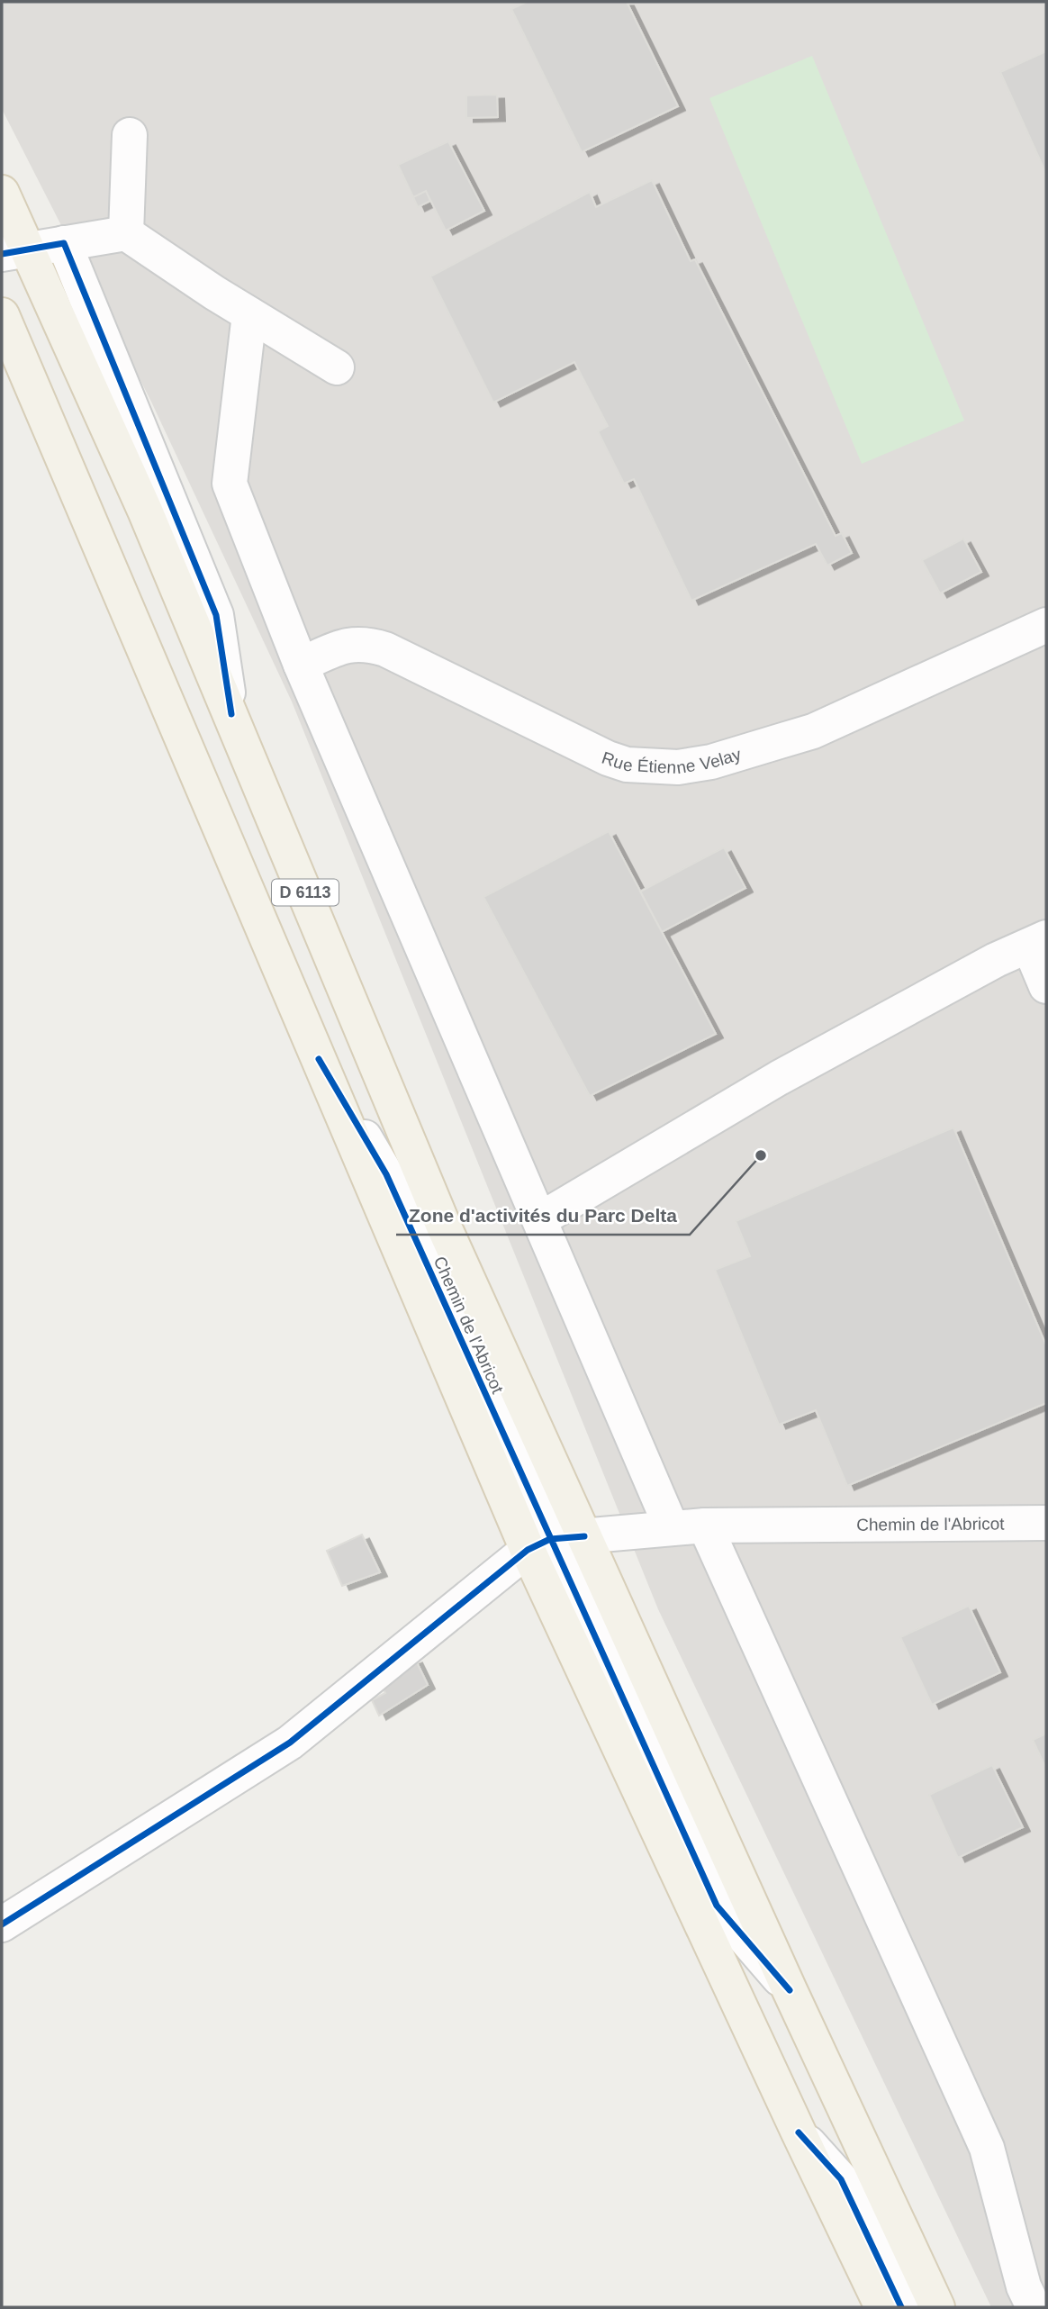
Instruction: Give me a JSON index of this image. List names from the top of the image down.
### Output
{
  "streets": {
    "main road": ["D 6113"],
    "street": ["Rue Étienne Velay", "Chemin de l'Abricot"]
  },
  "crossings": [
    ["D 6113", "Chemin de l'Abricot"]
  ],
  "places": ["Zone d'activités du Parc Delta"]
}
